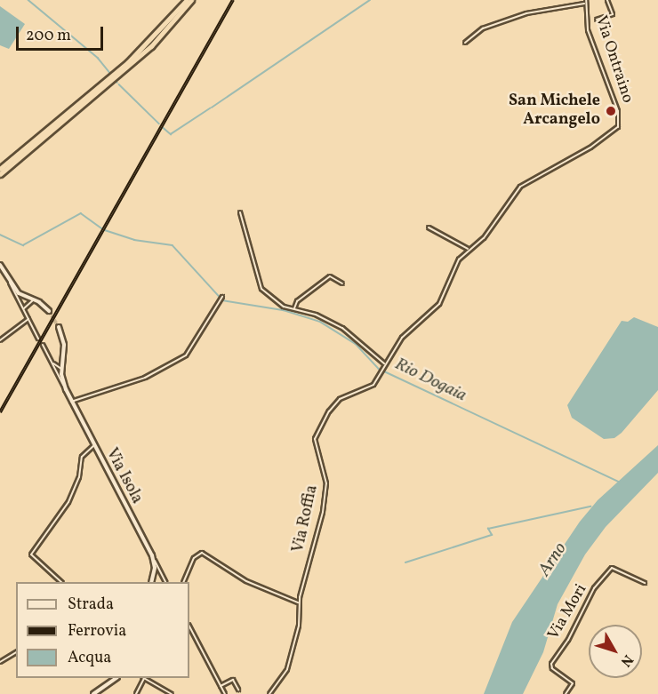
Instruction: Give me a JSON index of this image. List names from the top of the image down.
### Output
{
  "streets": {
    "street": [
      "Via Ontraino",
      "Via Isola",
      "Via Roffia",
      "Via Mori"
    ]
  },
  "crossings": [
    ["Via Ontraino", "Via Roffia"]
  ],
  "water": ["Rio Dogaia", "Arno"],
  "places": ["San Michele Arcangelo"],
  "legend": ["Strada", "Ferrovia", "Acqua"],
  "scale_bar": "200 m",
  "north": "bottom right"
}
